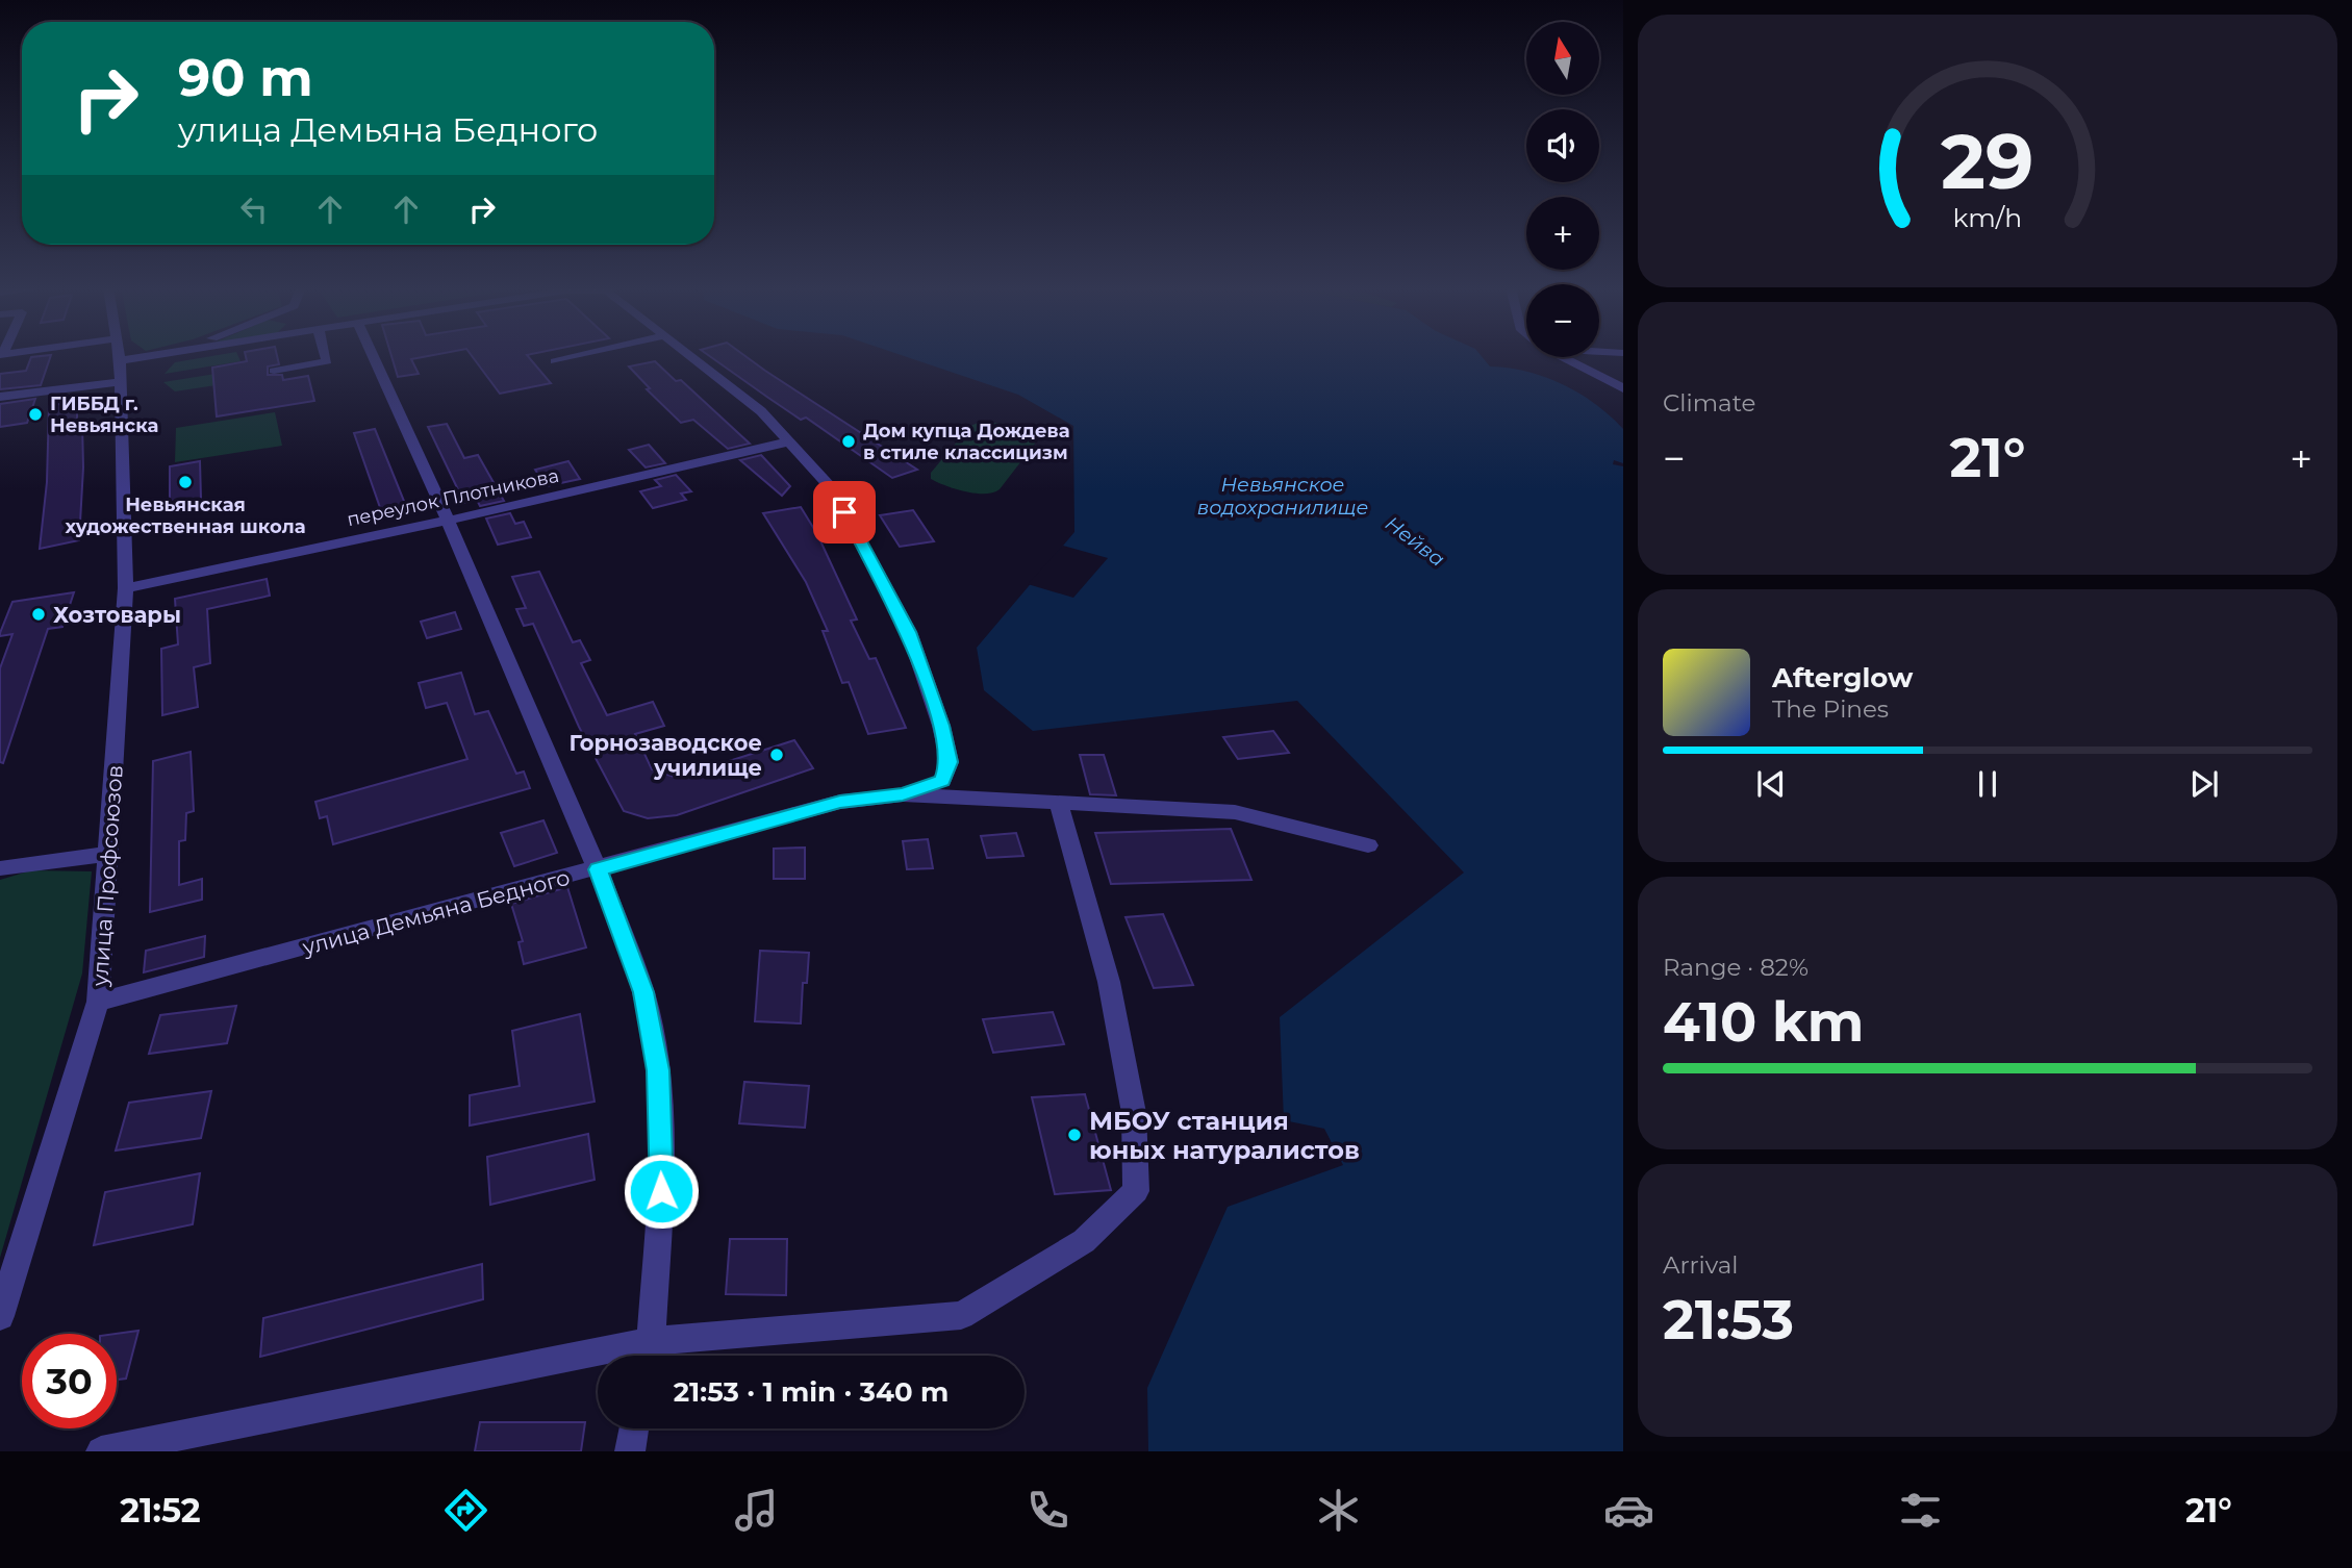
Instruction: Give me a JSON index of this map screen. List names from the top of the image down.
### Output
{
  "streets": {
    "street": ["переулок Плотникова", "улица Профсоюзов", "улица Демьяна Бедного"]
  },
  "crossings": [
    ["переулок Плотникова", "улица Профсоюзов"],
    ["улица Профсоюзов", "улица Демьяна Бедного"]
  ],
  "water": ["Невьянское водохранилище", "Нейва"],
  "places": [
    "ГИББД г. Невьянска",
    "Дом купца Дождева в стиле классицизм",
    "Невьянская художественная школа",
    "Хозтовары",
    "Горнозаводское училище",
    "МБОУ станция юных натуралистов"
  ],
  "north": "top",
  "page": {
    "map_buttons": ["+", "−"],
    "turn": ["90 m", "улица Демьяна Бедного"],
    "tile": [
      "Climate",
      ["Range · 82%", "410 km"],
      ["Arrival", "21:53"]
    ],
    "heat": ["−", "21°", "+"],
    "song": ["Afterglow", "The Pines"],
    "limit": "30",
    "trip": "21:53 · 1 min · 340 m",
    "tabs": ["21:52", "21°"],
    "gauge": ["29", "km/h"]
  }
}
